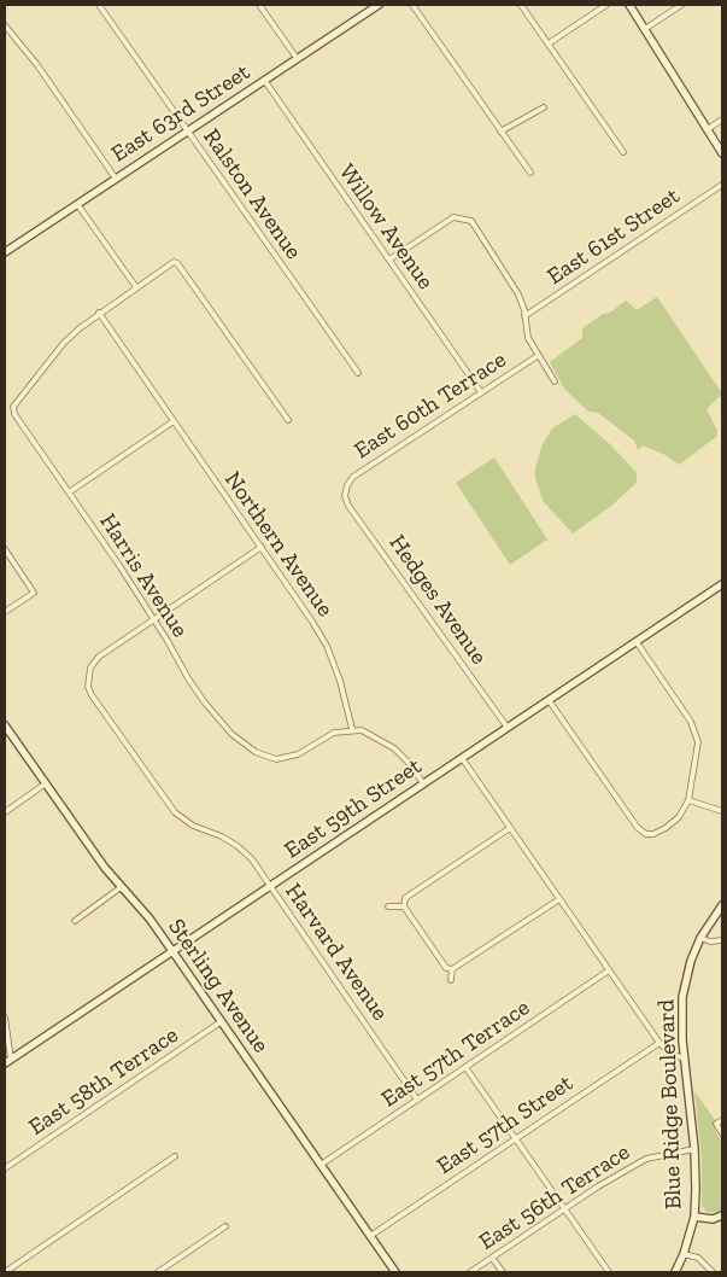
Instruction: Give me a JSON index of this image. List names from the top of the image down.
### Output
{
  "streets": {
    "street": [
      "East 63rd Street",
      "Ralston Avenue",
      "Willow Avenue",
      "East 61st Street",
      "East 60th Terrace",
      "Northern Avenue",
      "Harris Avenue",
      "Hedges Avenue",
      "East 59th Street",
      "Harvard Avenue",
      "Sterling Avenue",
      "East 57th Terrace",
      "East 58th Terrace",
      "Blue Ridge Boulevard",
      "East 57th Street",
      "East 56th Terrace"
    ]
  },
  "crossings": [
    ["East 63rd Street", "Ralston Avenue"],
    ["East 63rd Street", "Willow Avenue"],
    ["Willow Avenue", "East 60th Terrace"],
    ["East 60th Terrace", "Hedges Avenue"],
    ["Northern Avenue", "Harris Avenue"],
    ["Harris Avenue", "Harvard Avenue"],
    ["Hedges Avenue", "East 59th Street"],
    ["East 59th Street", "Harvard Avenue"],
    ["East 59th Street", "Sterling Avenue"],
    ["Harvard Avenue", "East 57th Terrace"],
    ["Sterling Avenue", "East 57th Terrace"],
    ["Sterling Avenue", "East 58th Terrace"],
    ["Sterling Avenue", "East 57th Street"],
    ["Blue Ridge Boulevard", "East 56th Terrace"]
  ]
}
